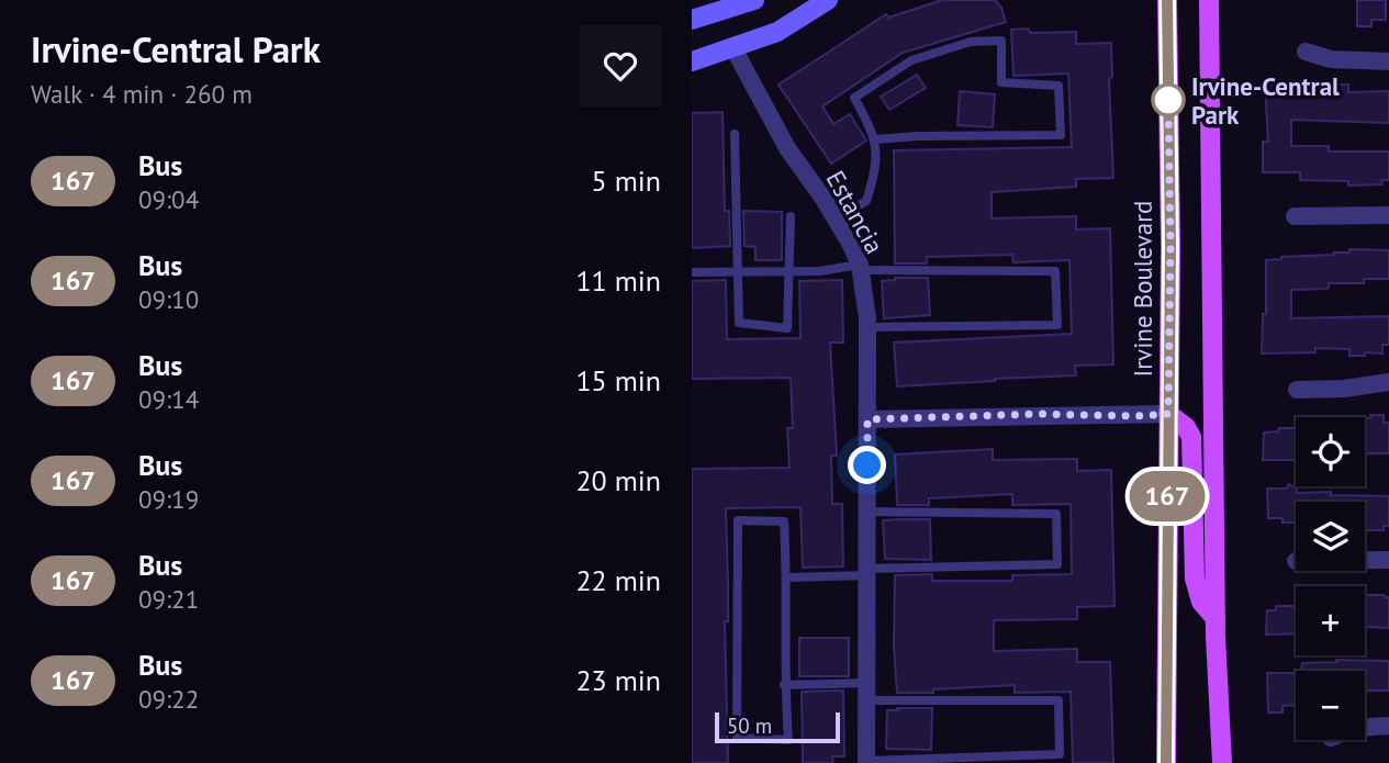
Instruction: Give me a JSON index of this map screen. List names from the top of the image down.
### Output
{
  "streets": {
    "main road": ["Irvine Boulevard"],
    "street": ["Estancia"]
  },
  "places": ["Irvine-Central Park"],
  "lines": ["bus line 167"],
  "scale_bar": "50 m",
  "page": {
    "heading": ["Irvine-Central Park", "Walk · 4 min · 260 m"],
    "on_map": "167",
    "list": [
      {
        "mark": "167",
        "name": "Bus",
        "note": "09:04",
        "value": "5 min"
      },
      {
        "mark": "167",
        "name": "Bus",
        "note": "09:10",
        "value": "11 min"
      },
      {
        "mark": "167",
        "name": "Bus",
        "note": "09:14",
        "value": "15 min"
      },
      {
        "mark": "167",
        "name": "Bus",
        "note": "09:19",
        "value": "20 min"
      },
      {
        "mark": "167",
        "name": "Bus",
        "note": "09:21",
        "value": "22 min"
      },
      {
        "mark": "167",
        "name": "Bus",
        "note": "09:22",
        "value": "23 min"
      }
    ],
    "map_buttons": ["+", "−"],
    "scale": "50 m"
  }
}
